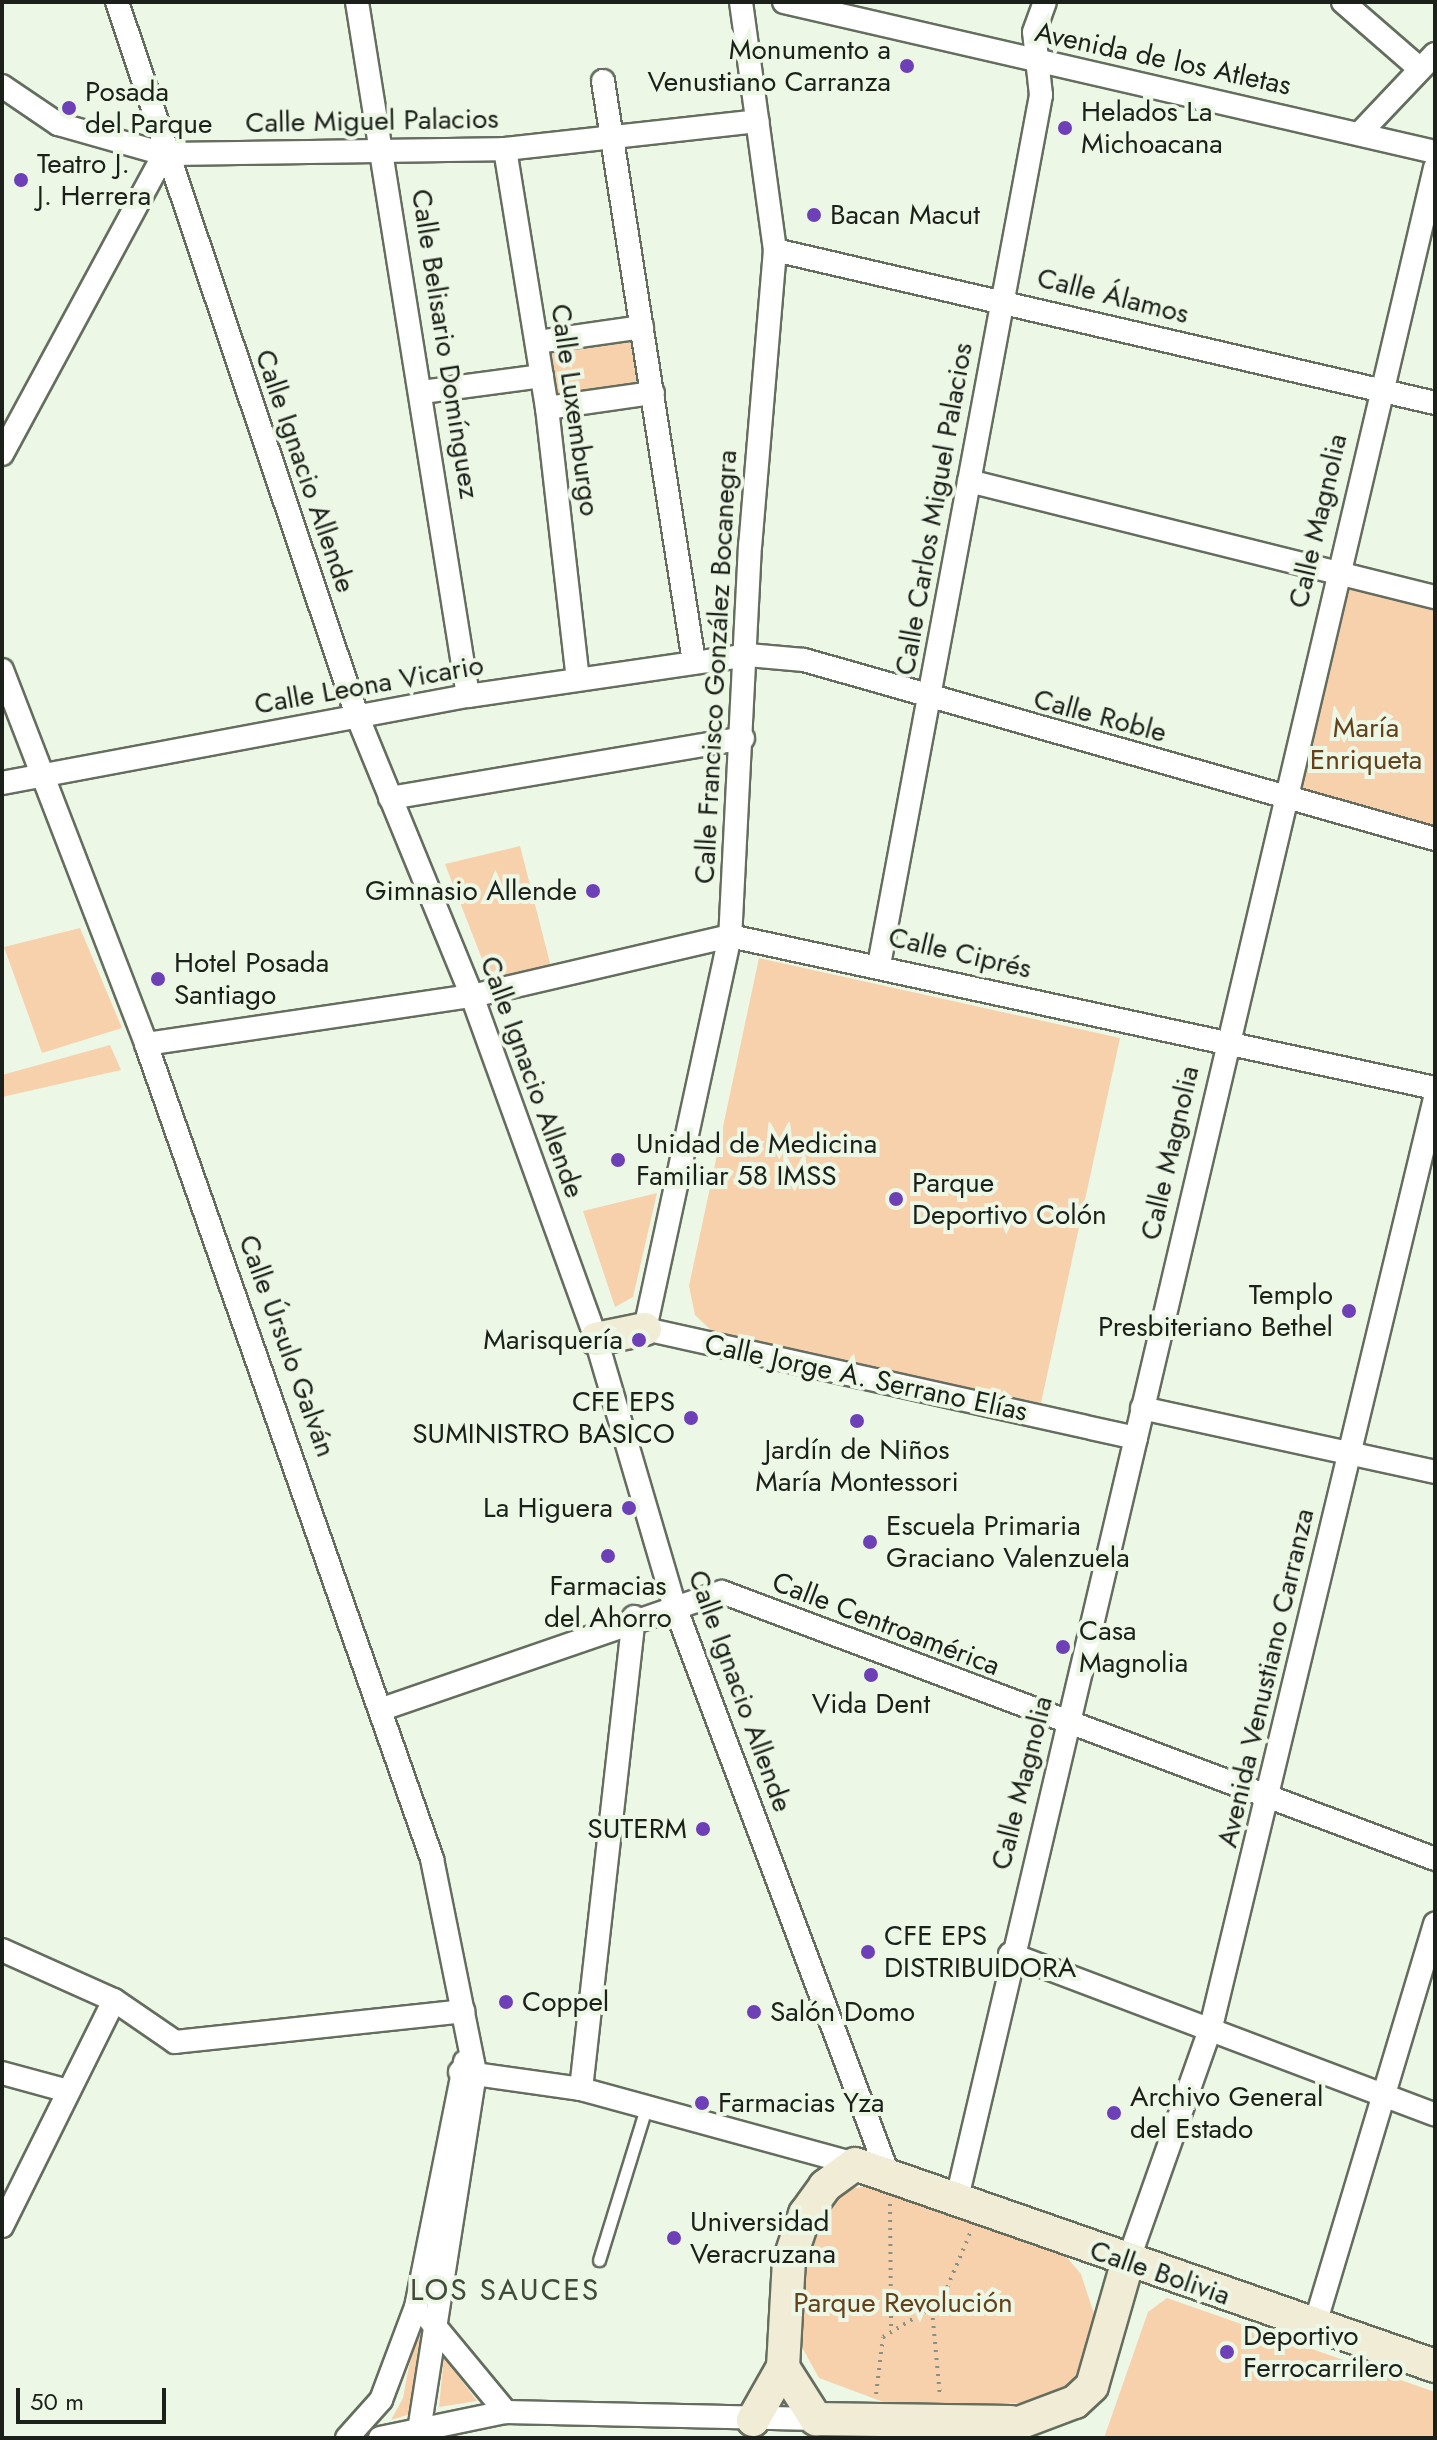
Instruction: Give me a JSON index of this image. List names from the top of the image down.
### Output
{
  "streets": {
    "main road": ["Calle Jorge A. Serrano Elías", "Calle Bolivia"],
    "street": [
      "Avenida de los Atletas",
      "Calle Miguel Palacios",
      "Calle Álamos",
      "Calle Belisario Domínguez",
      "Calle Luxemburgo",
      "Calle Ignacio Allende",
      "Calle Carlos Miguel Palacios",
      "Calle Magnolia",
      "Calle Francisco González Bocanegra",
      "Calle Leona Vicario",
      "Calle Roble",
      "Calle Ciprés",
      "Calle Úrsulo Galván",
      "Calle Centroamérica",
      "Avenida Venustiano Carranza"
    ]
  },
  "crossings": [
    ["Avenida de los Atletas", "Calle Carlos Miguel Palacios"],
    ["Calle Miguel Palacios", "Calle Belisario Domínguez"],
    ["Calle Miguel Palacios", "Calle Luxemburgo"],
    ["Calle Miguel Palacios", "Calle Ignacio Allende"],
    ["Calle Miguel Palacios", "Calle Francisco González Bocanegra"],
    ["Calle Álamos", "Calle Carlos Miguel Palacios"],
    ["Calle Álamos", "Calle Magnolia"],
    ["Calle Álamos", "Calle Francisco González Bocanegra"],
    ["Calle Belisario Domínguez", "Calle Leona Vicario"],
    ["Calle Luxemburgo", "Calle Leona Vicario"],
    ["Calle Ignacio Allende", "Calle Leona Vicario"],
    ["Calle Ignacio Allende", "Calle Ciprés"],
    ["Calle Ignacio Allende", "Calle Jorge A. Serrano Elías"],
    ["Calle Ignacio Allende", "Calle Centroamérica"],
    ["Calle Ignacio Allende", "Calle Bolivia"],
    ["Calle Carlos Miguel Palacios", "Calle Roble"],
    ["Calle Carlos Miguel Palacios", "Calle Ciprés"],
    ["Calle Magnolia", "Calle Roble"],
    ["Calle Magnolia", "Calle Ciprés"],
    ["Calle Magnolia", "Calle Jorge A. Serrano Elías"],
    ["Calle Magnolia", "Calle Centroamérica"],
    ["Calle Magnolia", "Calle Bolivia"],
    ["Calle Francisco González Bocanegra", "Calle Leona Vicario"],
    ["Calle Francisco González Bocanegra", "Calle Roble"],
    ["Calle Francisco González Bocanegra", "Calle Ciprés"],
    ["Calle Francisco González Bocanegra", "Calle Jorge A. Serrano Elías"],
    ["Calle Leona Vicario", "Calle Roble"],
    ["Calle Leona Vicario", "Calle Úrsulo Galván"],
    ["Calle Ciprés", "Calle Úrsulo Galván"],
    ["Calle Úrsulo Galván", "Calle Centroamérica"],
    ["Calle Centroamérica", "Avenida Venustiano Carranza"],
    ["Avenida Venustiano Carranza", "Calle Bolivia"]
  ],
  "districts": ["LOS SAUCES"],
  "parks": ["María Enriqueta", "Parque Revolución"],
  "places": [
    "Monumento a Venustiano Carranza",
    "Posada del Parque",
    "Helados La Michoacana",
    "Teatro J. J. Herrera",
    "Bacan Macut",
    "Gimnasio Allende",
    "Hotel Posada Santiago",
    "Unidad de Medicina Familiar 58 IMSS",
    "Parque Deportivo Colón",
    "Templo Presbiteriano Bethel",
    "Marisquería",
    "CFE EPS SUMINISTRO BASICO",
    "Jardín de Niños María Montessori",
    "La Higuera",
    "Escuela Primaria Graciano Valenzuela",
    "Farmacias del Ahorro",
    "Casa Magnolia",
    "Vida Dent",
    "SUTERM",
    "CFE EPS DISTRIBUIDORA",
    "Coppel",
    "Salón Domo",
    "Farmacias Yza",
    "Archivo General del Estado",
    "Universidad Veracruzana",
    "Deportivo Ferrocarrilero"
  ],
  "scale_bar": "50 m"
}
